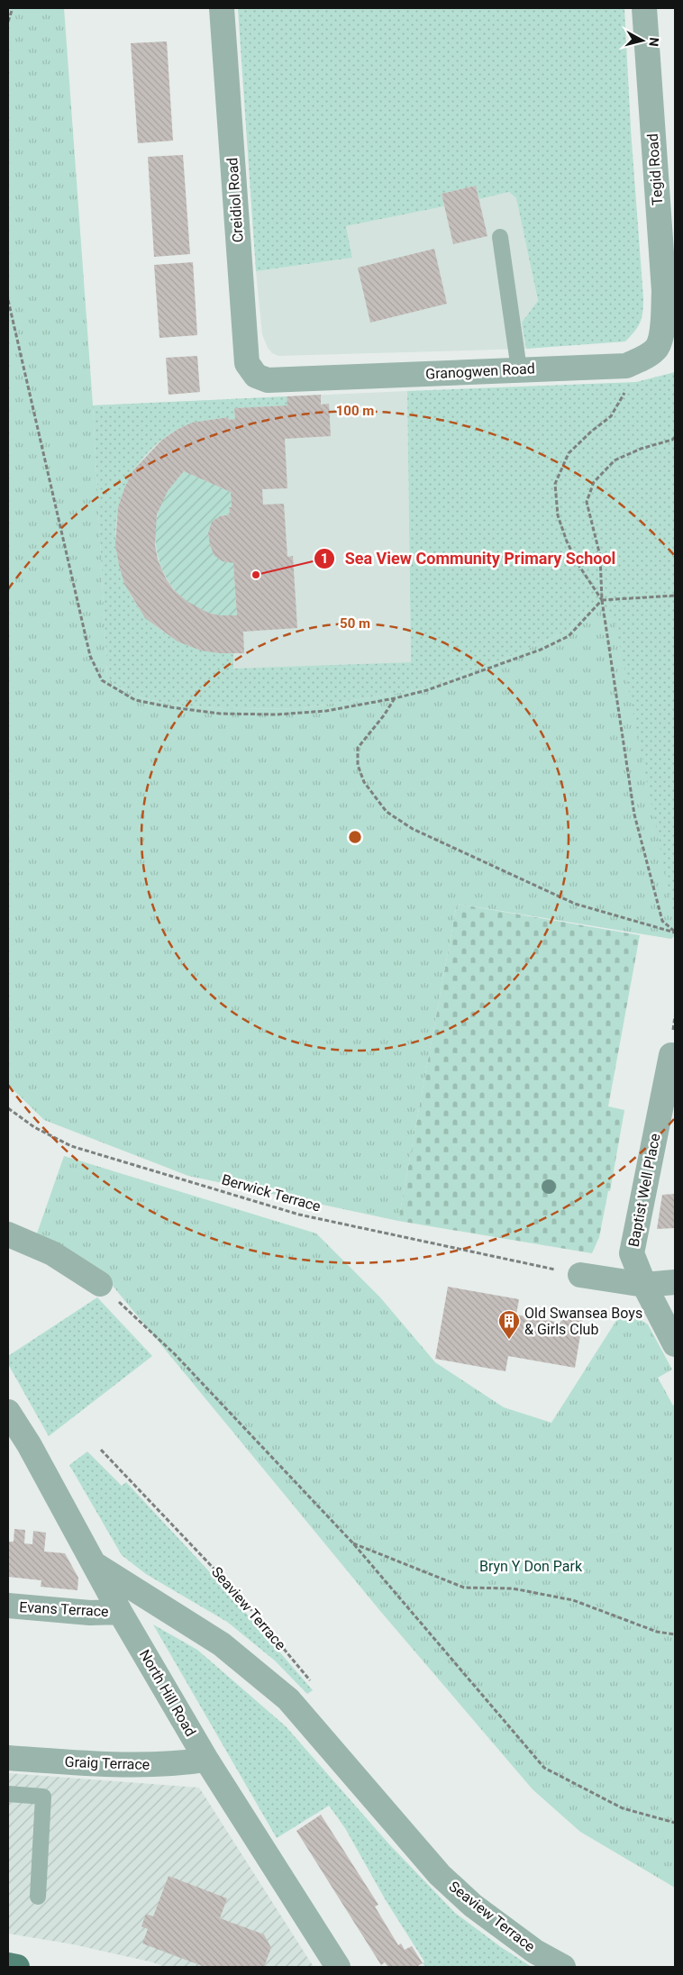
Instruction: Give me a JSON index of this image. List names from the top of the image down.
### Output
{
  "streets": {
    "street": [
      "Tegid Road",
      "Creidiol Road",
      "Granogwen Road",
      "Baptist Well Place",
      "Seaview Terrace",
      "Evans Terrace",
      "North Hill Road",
      "Graig Terrace"
    ],
    "path": ["Berwick Terrace"]
  },
  "crossings": [
    ["Tegid Road", "Granogwen Road"],
    ["Creidiol Road", "Granogwen Road"],
    ["Seaview Terrace", "North Hill Road"],
    ["Evans Terrace", "North Hill Road"],
    ["North Hill Road", "Graig Terrace"]
  ],
  "parks": ["Bryn Y Don Park"],
  "places": {
    "other": ["Sea View Community Primary School"],
    "building": ["Old Swansea Boys & Girls Club"]
  },
  "north": "right",
  "rings": ["100 m", "50 m"]
}
